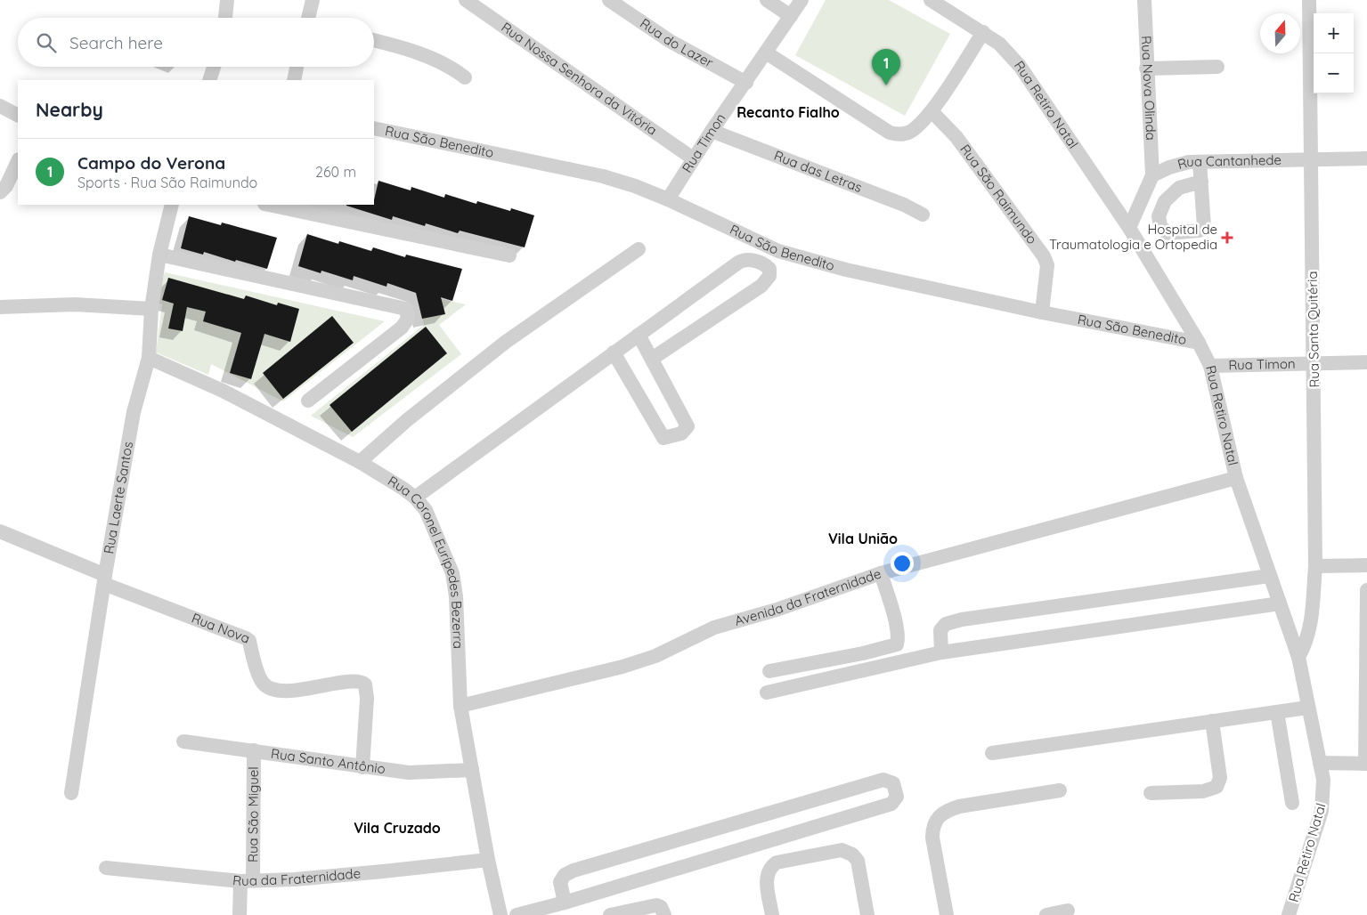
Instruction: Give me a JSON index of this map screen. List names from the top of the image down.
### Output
{
  "streets": {
    "street": [
      "Rua do Lazer",
      "Rua Nossa Senhora da Vitória",
      "Rua Nova Olinda",
      "Rua Retiro Natal",
      "Rua São Benedito",
      "Rua Timon",
      "Rua Cantanhede",
      "Rua das Letras",
      "Rua São Raimundo",
      "Rua Santa Quitéria",
      "Rua Laerte Santos",
      "Rua Coronel Eurípedes Bezerra",
      "Avenida da Fraternidade",
      "Rua Nova",
      "Rua Santo Antônio",
      "Rua São Miguel",
      "Rua da Fraternidade"
    ]
  },
  "crossings": [
    ["Rua do Lazer", "Rua Timon"],
    ["Rua Nossa Senhora da Vitória", "Rua Timon"],
    ["Rua Nova Olinda", "Rua Cantanhede"],
    ["Rua Retiro Natal", "Rua São Benedito"],
    ["Rua Retiro Natal", "Rua Timon"],
    ["Rua Retiro Natal", "Rua Santa Quitéria"],
    ["Rua Retiro Natal", "Avenida da Fraternidade"],
    ["Rua São Benedito", "Rua Timon"],
    ["Rua São Benedito", "Rua São Raimundo"],
    ["Rua Timon", "Rua das Letras"],
    ["Rua Timon", "Rua Santa Quitéria"],
    ["Rua Cantanhede", "Rua Santa Quitéria"],
    ["Rua Laerte Santos", "Rua Coronel Eurípedes Bezerra"],
    ["Rua Laerte Santos", "Rua Nova"],
    ["Rua Coronel Eurípedes Bezerra", "Avenida da Fraternidade"],
    ["Rua Coronel Eurípedes Bezerra", "Rua Santo Antônio"],
    ["Rua Coronel Eurípedes Bezerra", "Rua da Fraternidade"],
    ["Rua Nova", "Rua Santo Antônio"],
    ["Rua Santo Antônio", "Rua São Miguel"],
    ["Rua São Miguel", "Rua da Fraternidade"]
  ],
  "districts": ["Recanto Fialho", "Vila União", "Vila Cruzado"],
  "places": {
    "health": ["Hospital de Traumatologia e Ortopedia"]
  },
  "north": "top",
  "page": {
    "map_buttons": ["+", "−"],
    "search": "Search here",
    "pins": "1",
    "heading": "Nearby",
    "list": [
      {
        "mark": "1",
        "name": "Campo do Verona",
        "note": "Sports · Rua São Raimundo",
        "value": "260 m"
      }
    ]
  }
}
